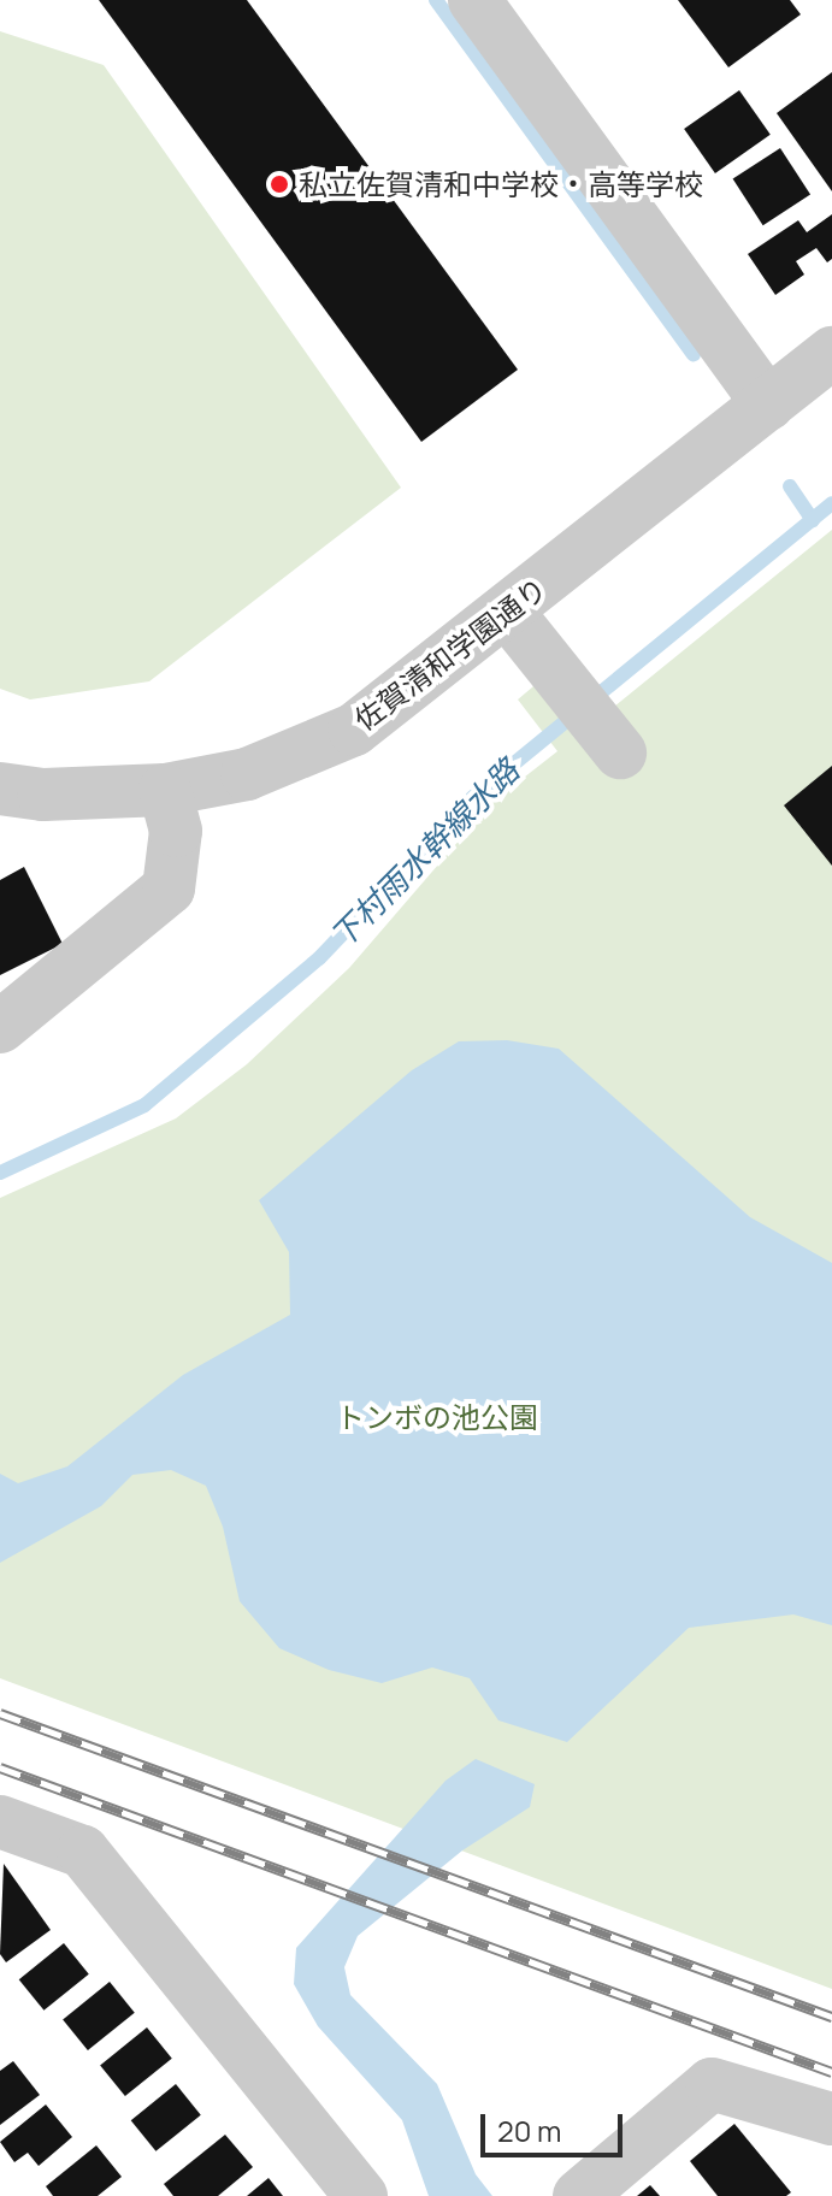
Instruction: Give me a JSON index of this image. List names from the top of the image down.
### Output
{
  "streets": {
    "street": ["佐賀清和学園通り"]
  },
  "water": ["下村雨水幹線水路"],
  "parks": ["トンボの池公園"],
  "places": ["私立佐賀清和中学校・高等学校"],
  "scale_bar": "20 m"
}
